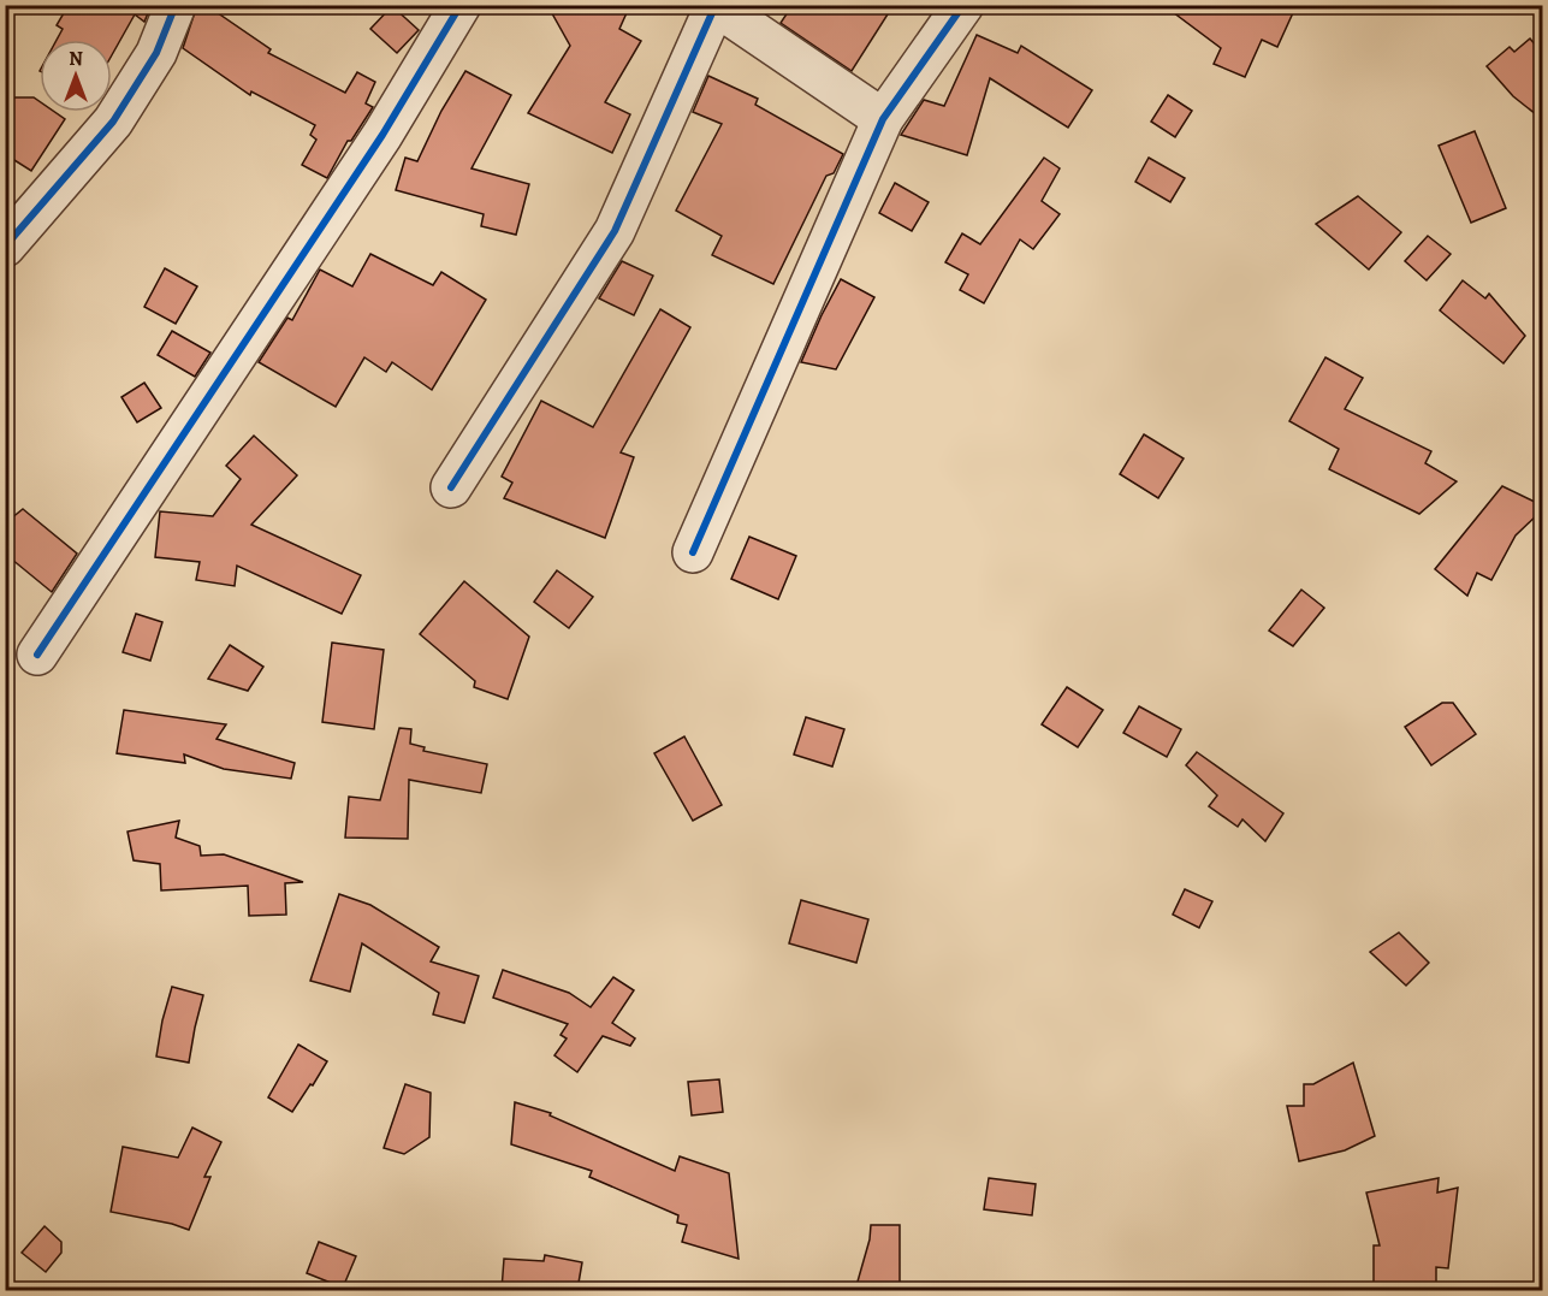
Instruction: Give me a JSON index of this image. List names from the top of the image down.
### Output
{
  "north": "top"
}
